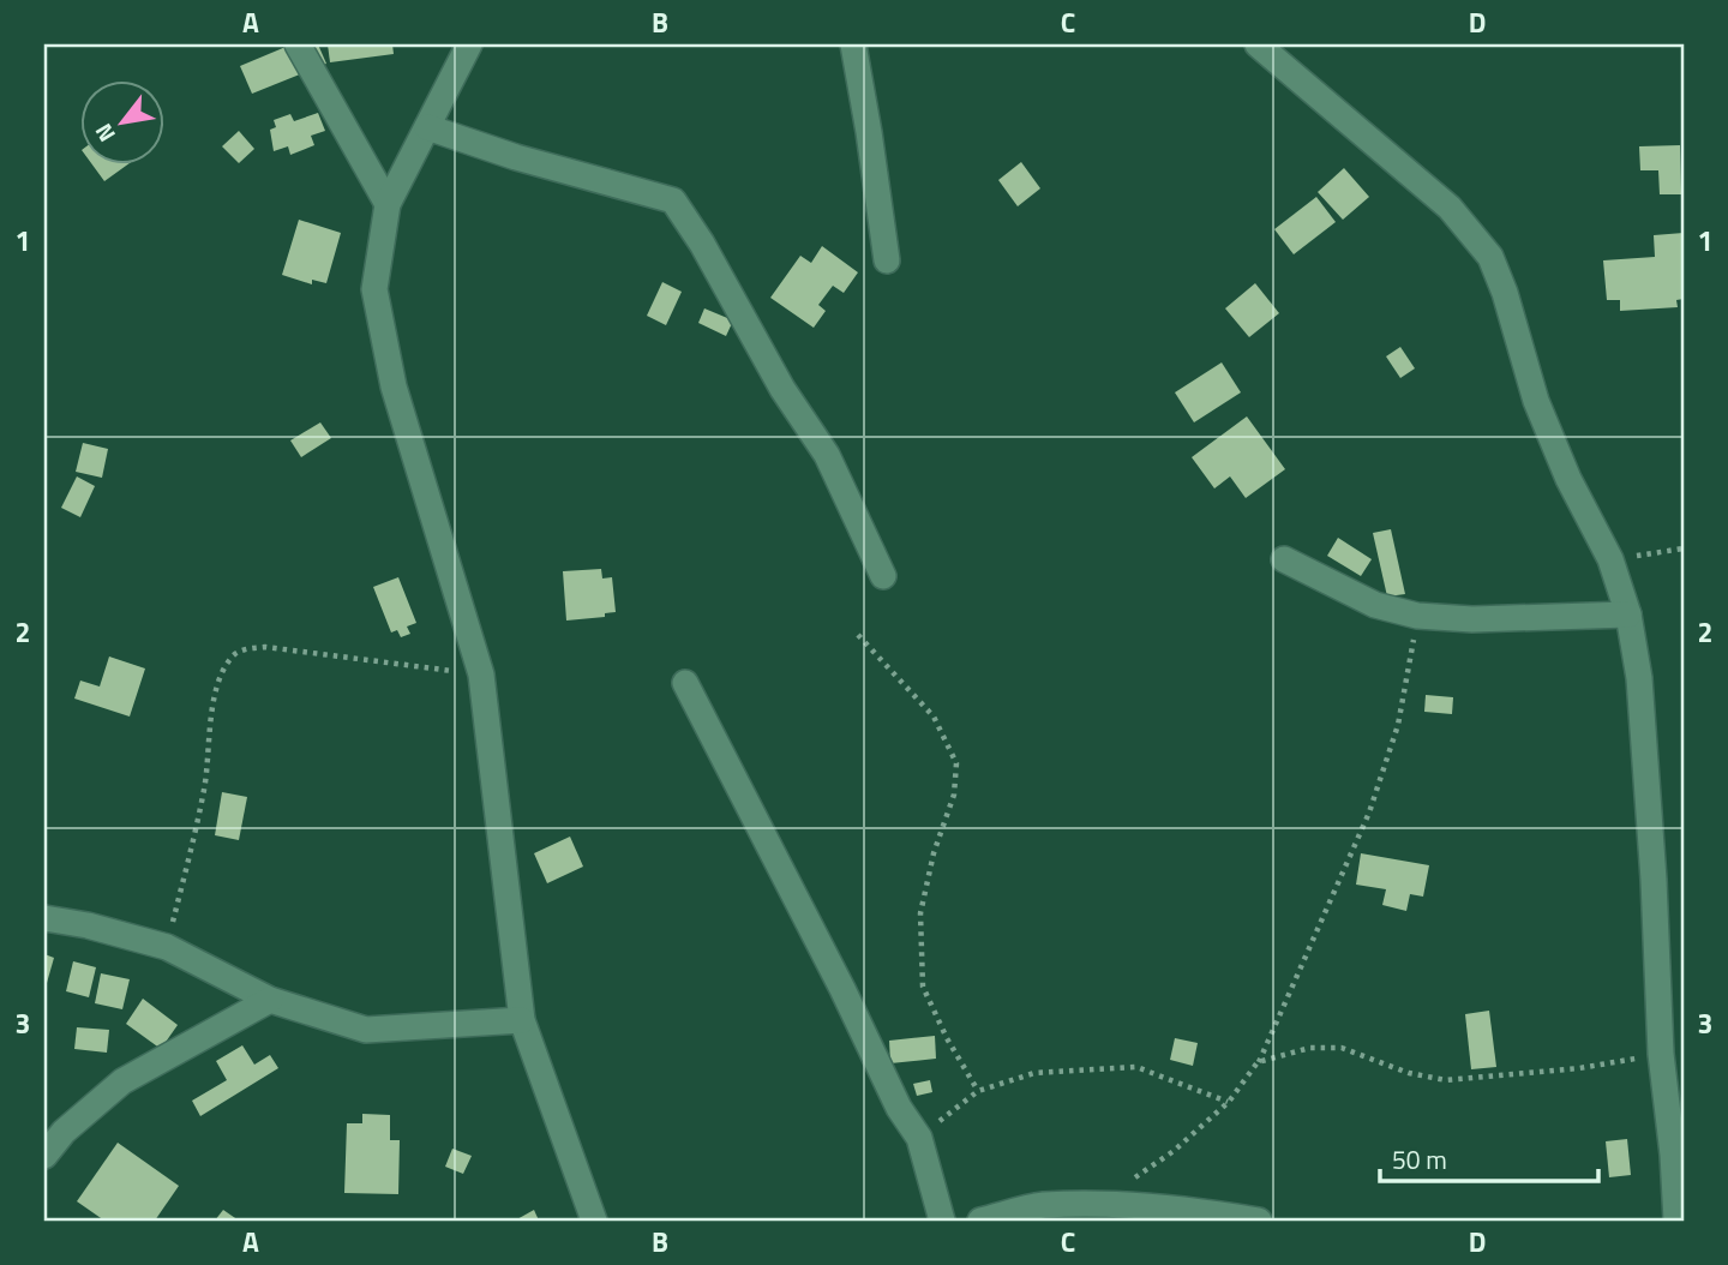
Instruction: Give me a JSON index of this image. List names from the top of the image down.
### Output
{
  "scale_bar": "50 m",
  "north": "bottom left",
  "grid": {
    "columns": [
      "A",
      "B",
      "C",
      "D"
    ],
    "rows": ["1", "2", "3"]
  }
}
